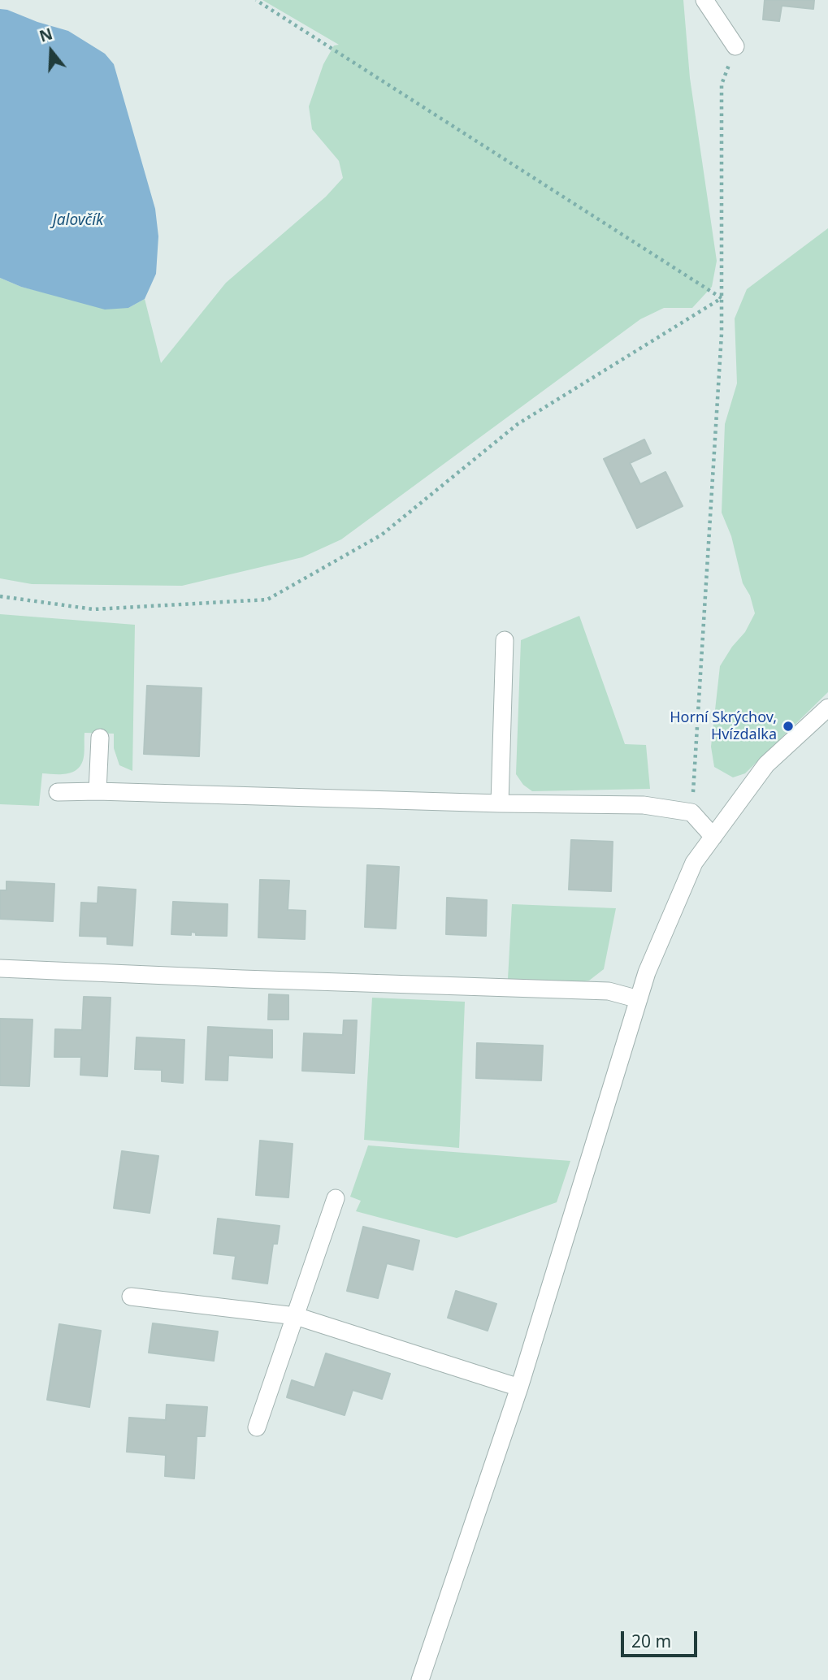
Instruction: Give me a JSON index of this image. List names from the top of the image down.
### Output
{
  "water": ["Jalovčík"],
  "places": ["Horní Skrýchov, Hvízdalka"],
  "scale_bar": "20 m",
  "north": "top"
}
